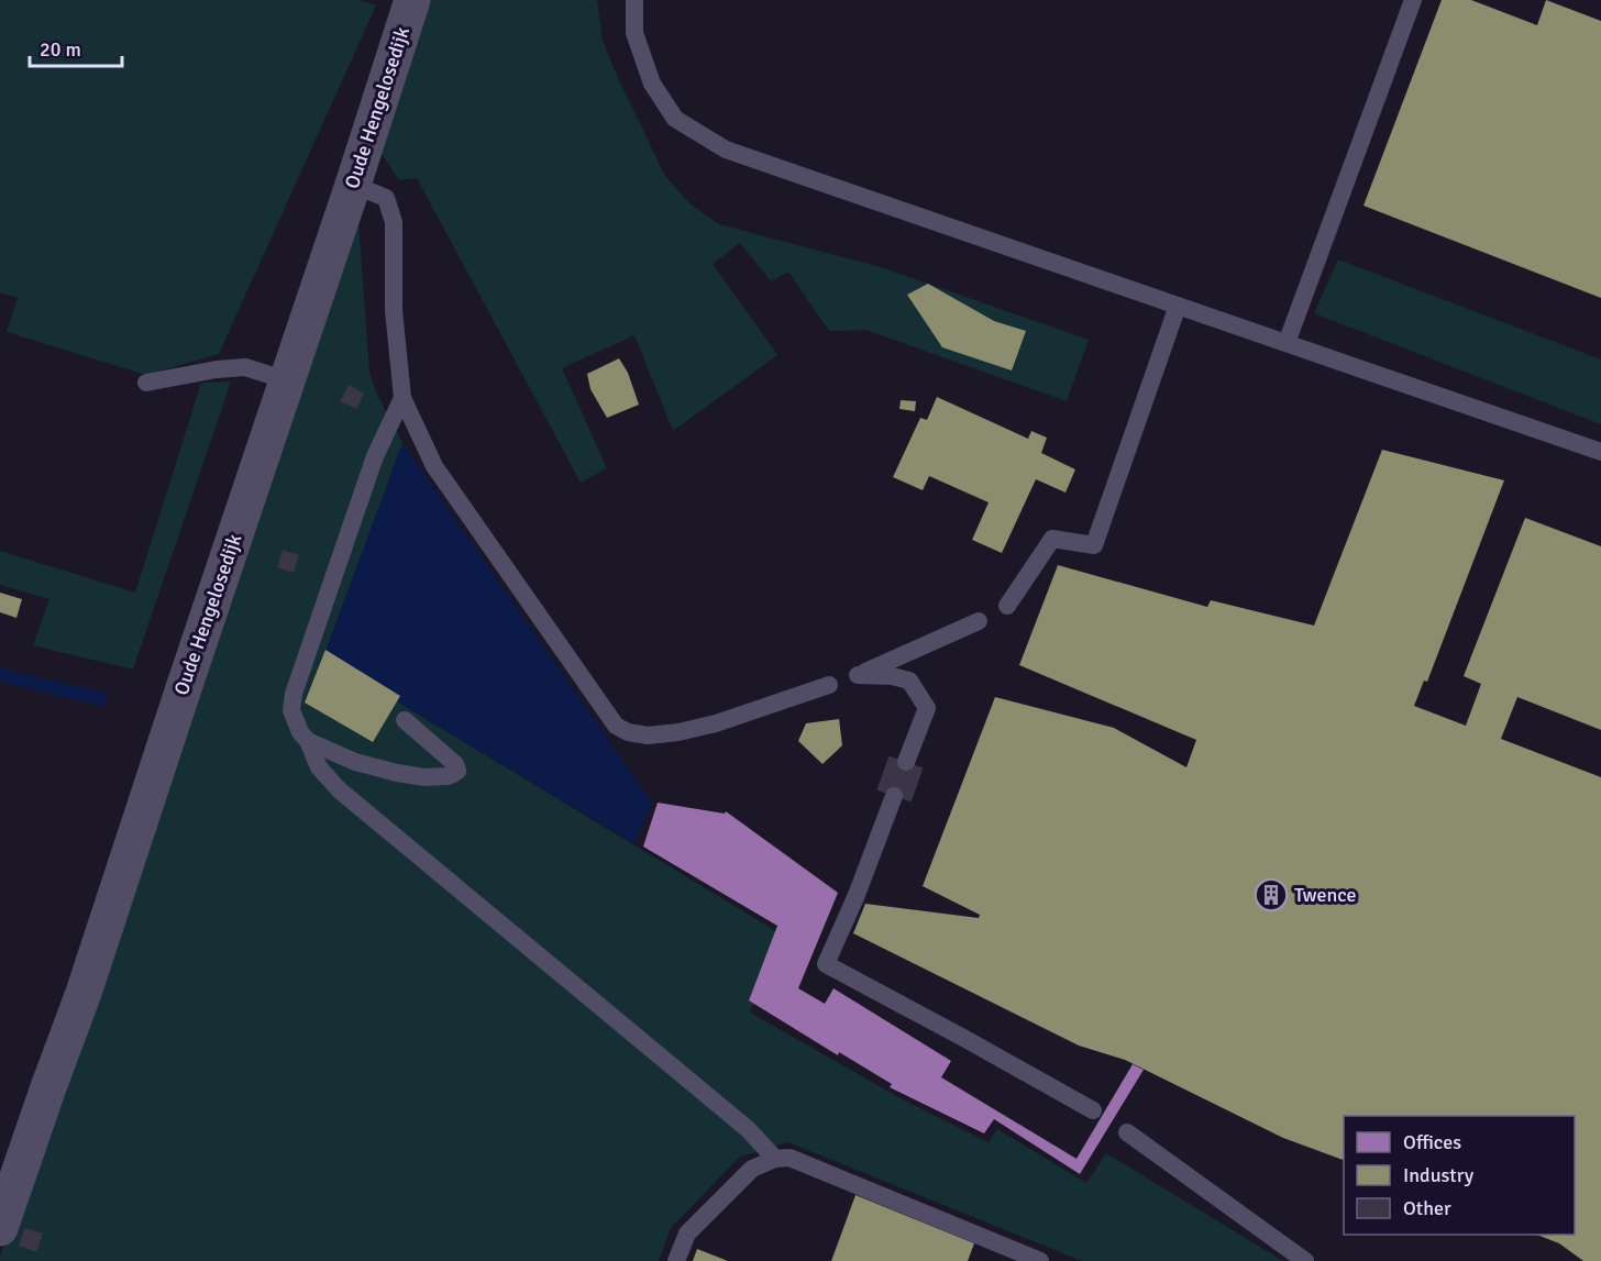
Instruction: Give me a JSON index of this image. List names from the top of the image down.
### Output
{
  "streets": {
    "street": ["Oude Hengelosedijk"]
  },
  "places": {
    "building": ["Twence"]
  },
  "legend": ["Offices", "Industry", "Other"],
  "scale_bar": "20 m"
}
